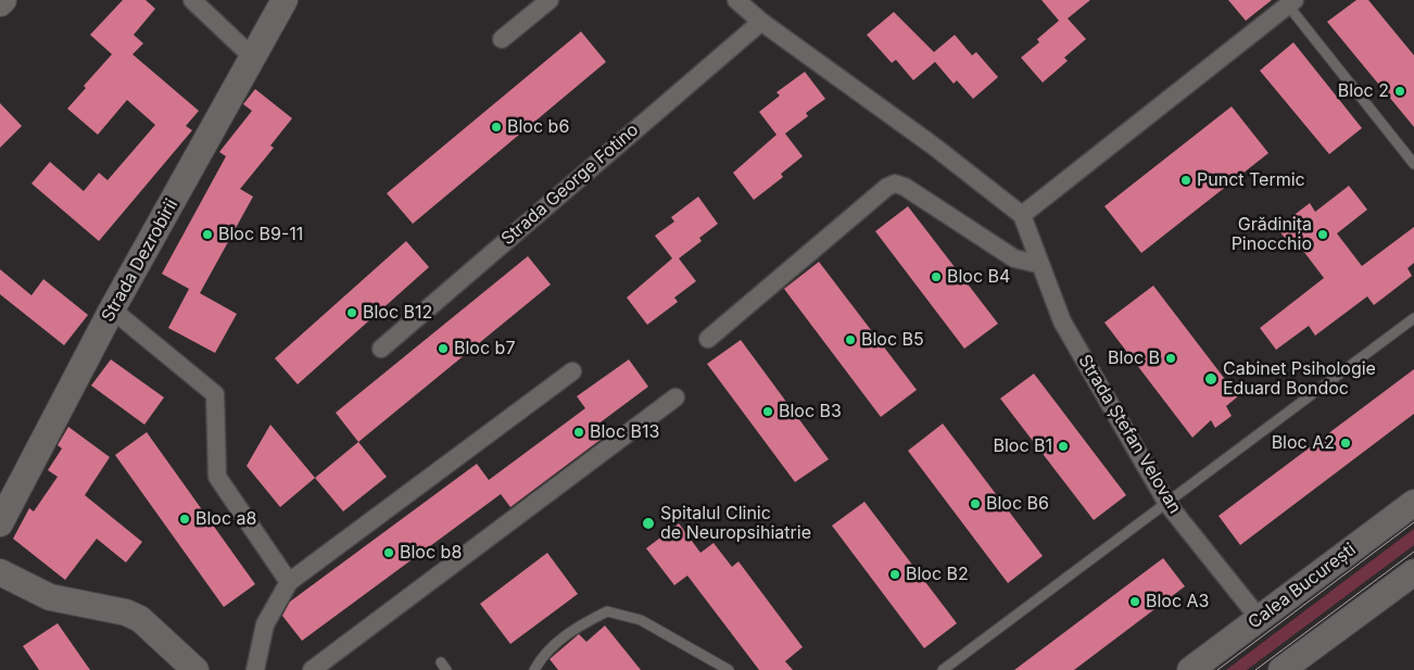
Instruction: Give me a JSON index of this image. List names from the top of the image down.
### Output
{
  "streets": {
    "street": [
      "Strada George Fotino",
      "Strada Dezrobirii",
      "Strada Ștefan Velovan",
      "Calea București"
    ]
  },
  "crossings": [
    ["Strada Ștefan Velovan", "Calea București"]
  ],
  "places": [
    "Bloc 2",
    "Bloc b6",
    "Punct Termic",
    "Bloc B9-11",
    "Grădinița Pinocchio",
    "Bloc B4",
    "Bloc B12",
    "Bloc B5",
    "Bloc b7",
    "Bloc B",
    "Cabinet Psihologie Eduard Bondoc",
    "Bloc B3",
    "Bloc B13",
    "Bloc A2",
    "Bloc B1",
    "Bloc B6",
    "Bloc a8",
    "Spitalul Clinic de Neuropsihiatrie",
    "Bloc b8",
    "Bloc B2",
    "Bloc A3"
  ]
}
